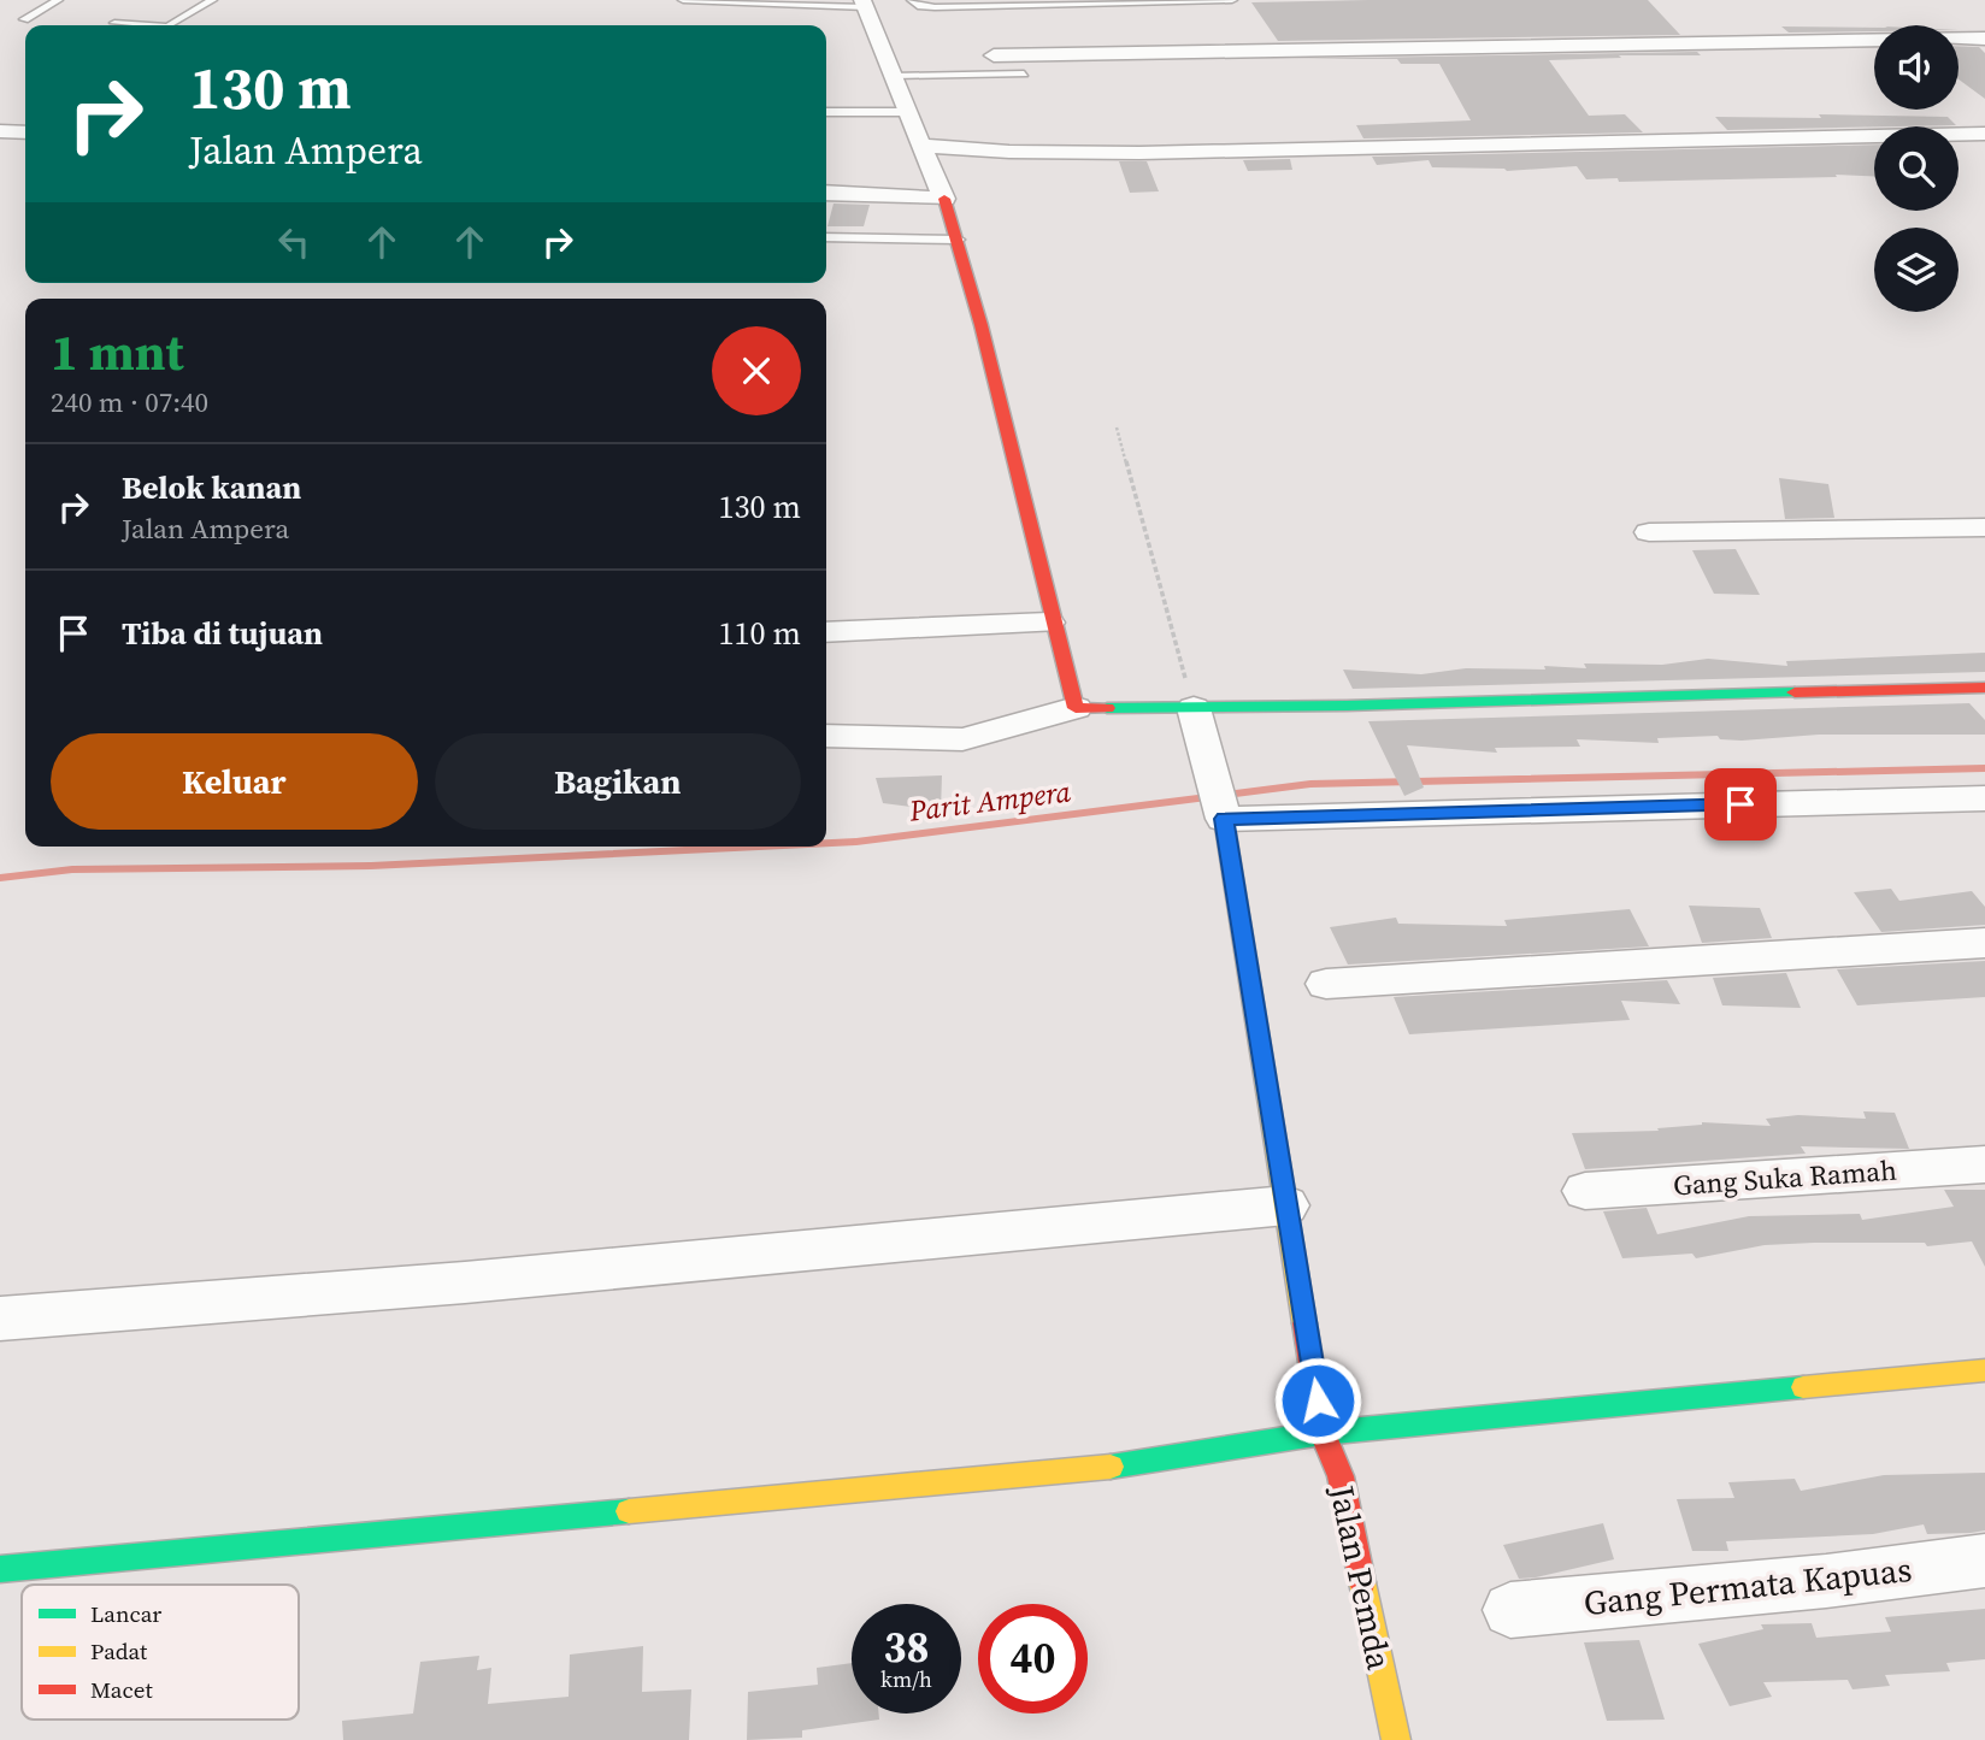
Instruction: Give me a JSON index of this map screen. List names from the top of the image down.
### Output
{
  "streets": {
    "street": ["Gang Suka Ramah", "Jalan Pemda", "Gang Permata Kapuas"]
  },
  "water": ["Parit Ampera"],
  "legend": ["Lancar", "Padat", "Macet"],
  "page": {
    "turn": ["130 m", "Jalan Ampera"],
    "heading": ["1 mnt", "240 m · 07:40"],
    "list": [
      {
        "name": "Belok kanan",
        "note": "Jalan Ampera",
        "value": "130 m"
      },
      {
        "name": "Tiba di tujuan",
        "value": "110 m"
      }
    ],
    "buttons": ["Keluar", "Bagikan"],
    "speed": "38 km/h",
    "limit": "40"
  }
}
